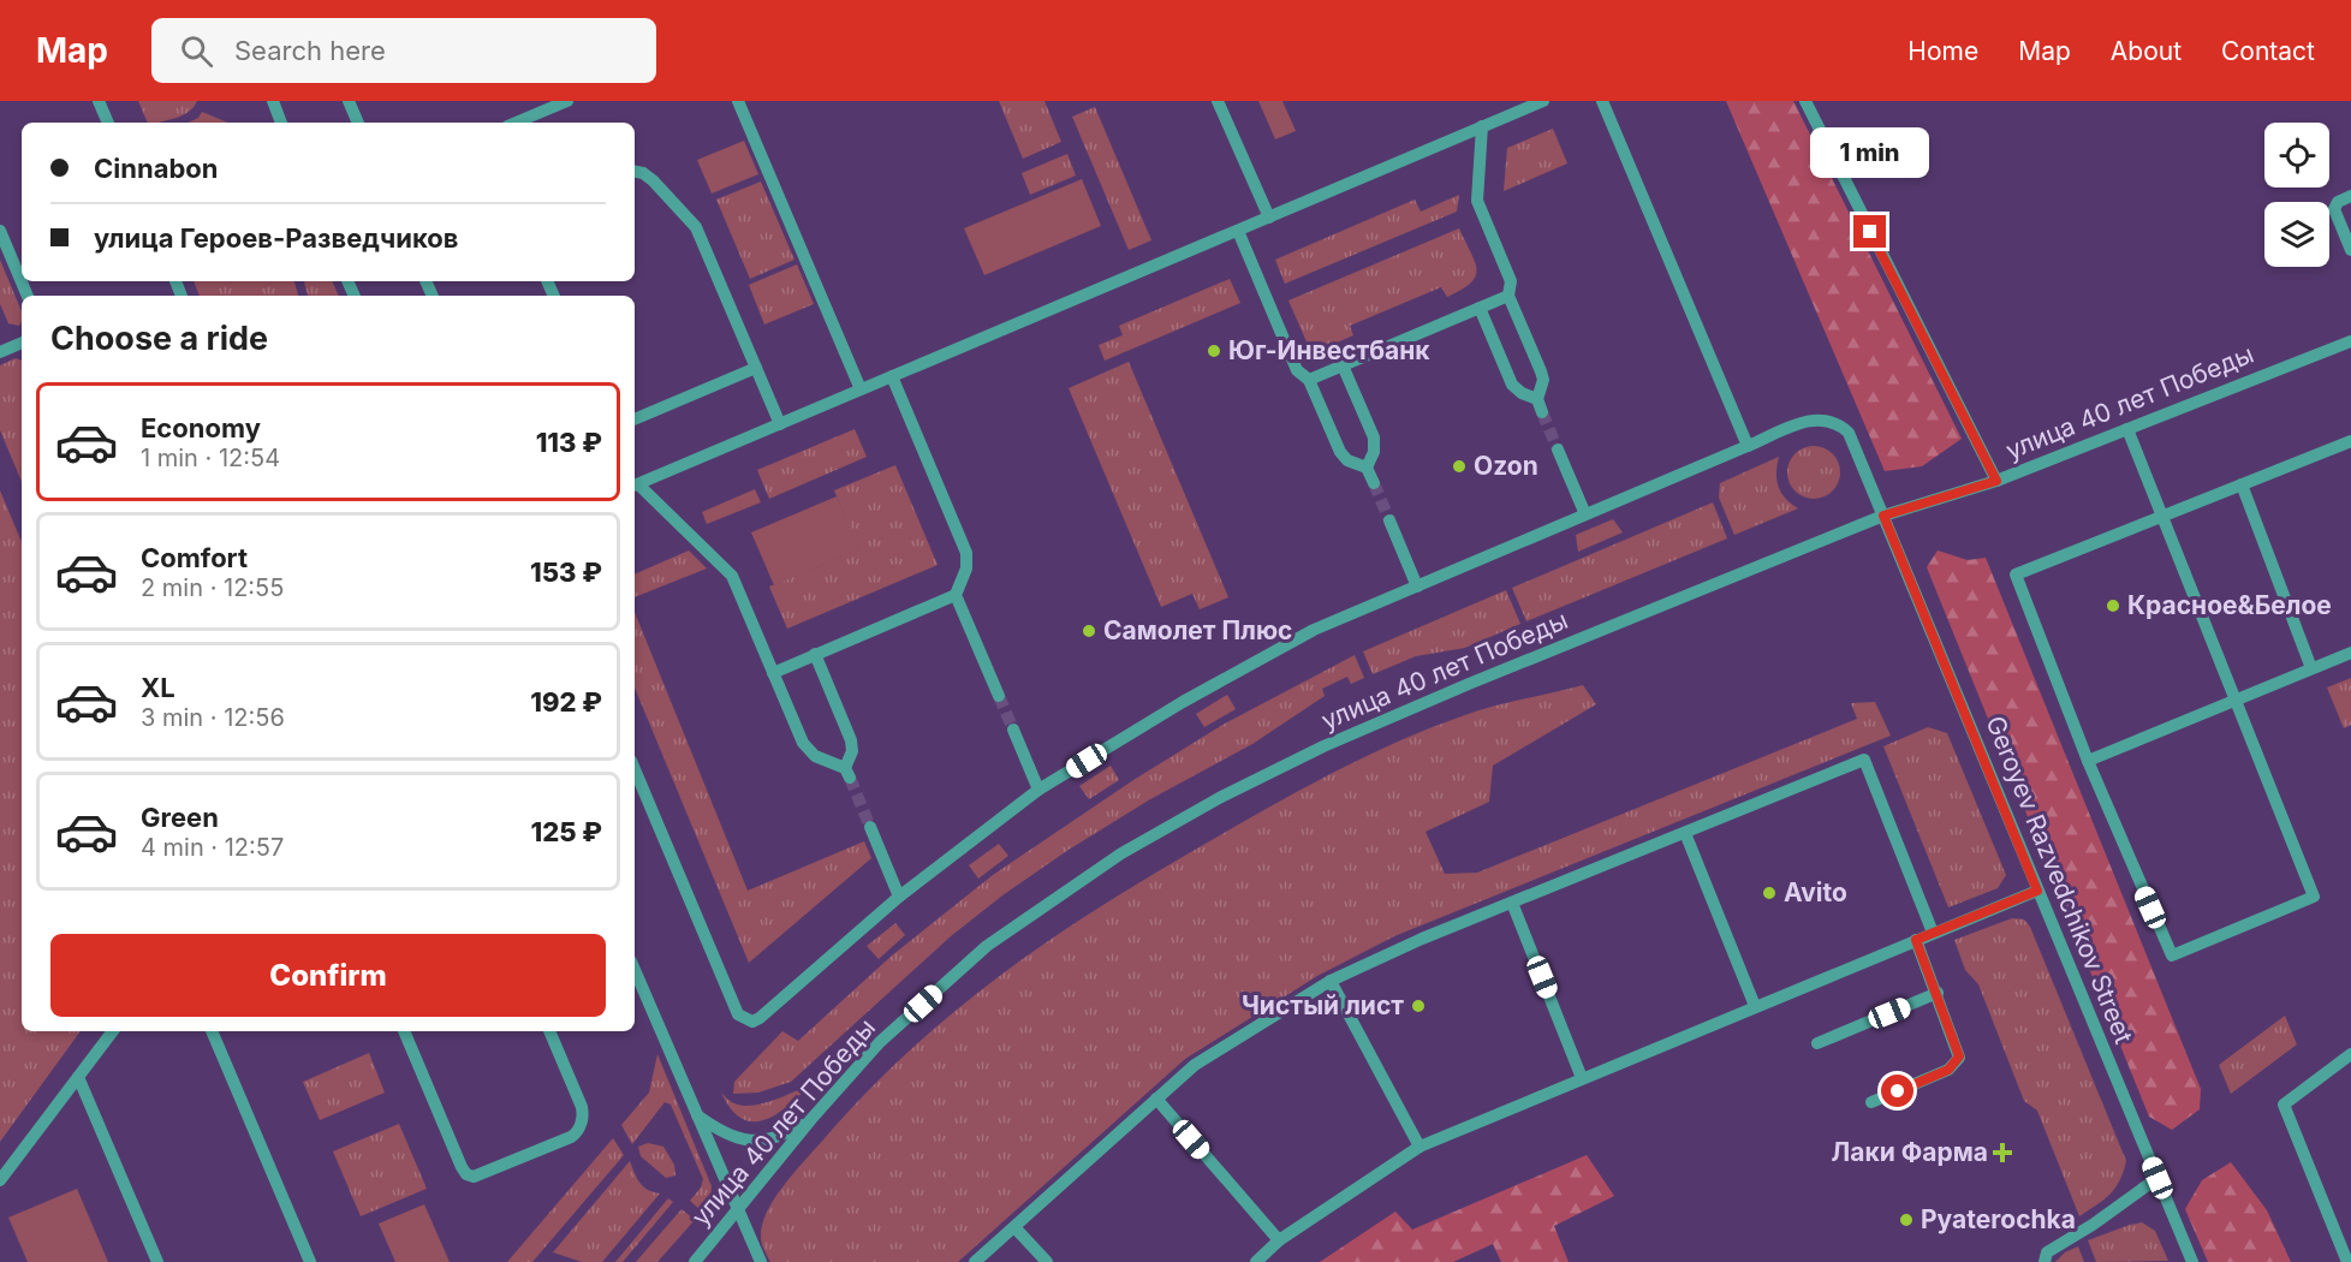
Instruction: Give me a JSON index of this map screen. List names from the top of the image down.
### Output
{
  "streets": {
    "street": ["улица 40 лет Победы", "Geroyev Razvedchikov Street"]
  },
  "crossings": [
    ["улица 40 лет Победы", "Geroyev Razvedchikov Street"]
  ],
  "places": {
    "other": [
      "Юг-Инвестбанк",
      "Ozon",
      "Красное&Белое",
      "Самолет Плюс",
      "Avito",
      "Чистый лист",
      "Pyaterochka"
    ],
    "health": ["Лаки Фарма"]
  },
  "page": {
    "header": "Map",
    "search": "Search here",
    "nav": [
      "Home",
      "Map",
      "About",
      "Contact"
    ],
    "banner": ["Cinnabon", "улица Героев-Разведчиков"],
    "bubble": "1 min",
    "heading": "Choose a ride",
    "list": [
      {
        "name": "Economy",
        "note": "1 min · 12:54",
        "value": "113 ₽"
      },
      {
        "name": "Comfort",
        "note": "2 min · 12:55",
        "value": "153 ₽"
      },
      {
        "name": "XL",
        "note": "3 min · 12:56",
        "value": "192 ₽"
      },
      {
        "name": "Green",
        "note": "4 min · 12:57",
        "value": "125 ₽"
      }
    ],
    "buttons": "Confirm"
  }
}
